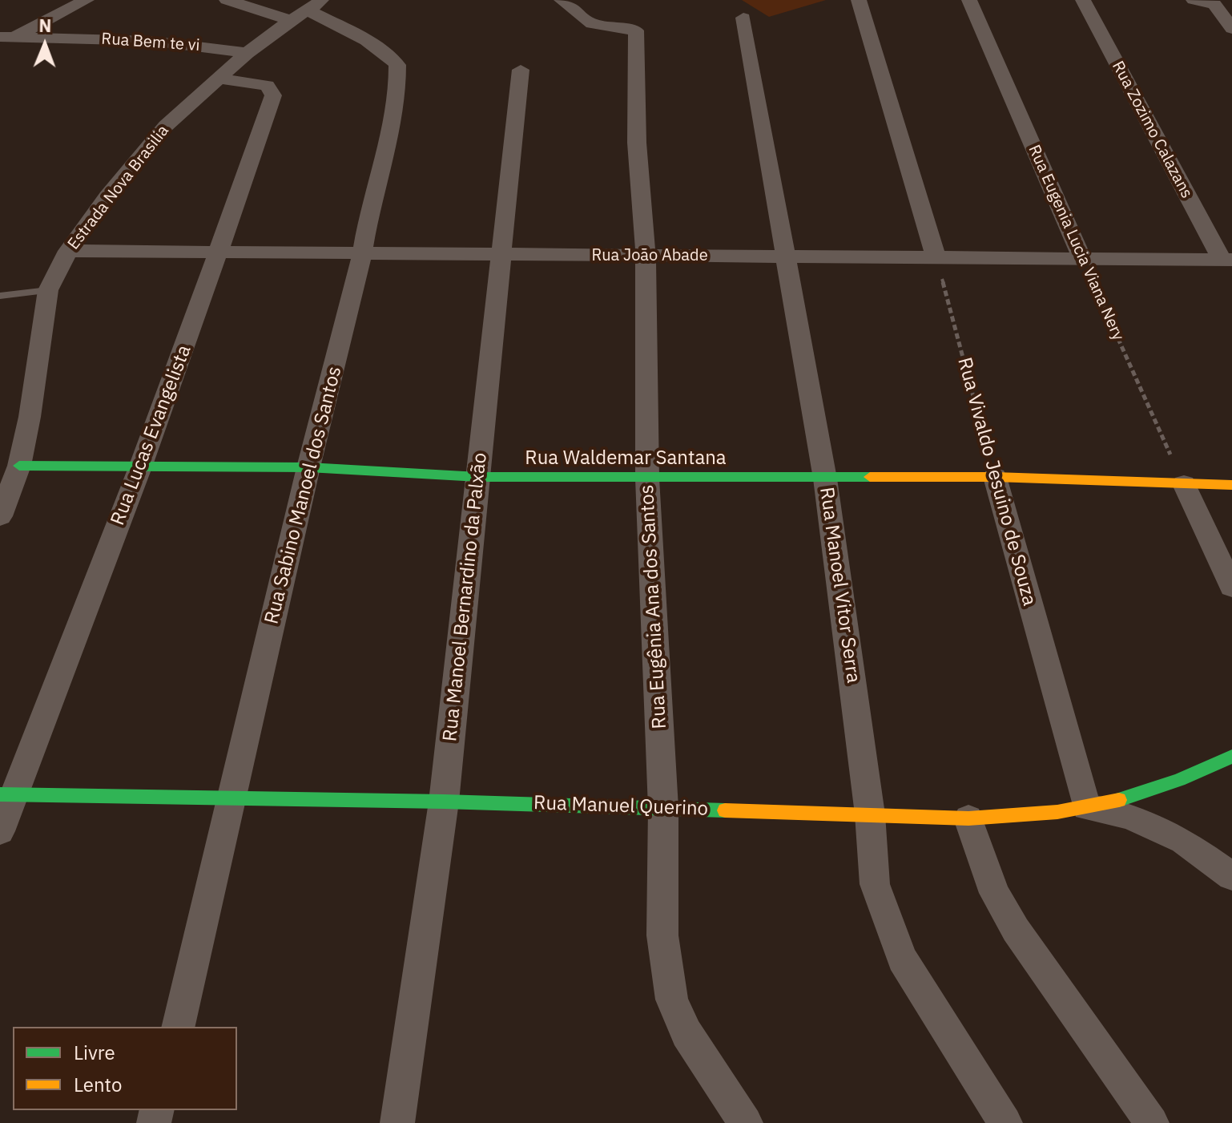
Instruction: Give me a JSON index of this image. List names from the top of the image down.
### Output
{
  "streets": {
    "street": [
      "Rua Bem te vi",
      "Rua Zozimo Calazans",
      "Estrada Nova Brasilia",
      "Rua Eugenia Lucia Viana Nery",
      "Rua João Abade",
      "Rua Lucas Evangelista",
      "Rua Waldemar Santana",
      "Rua Vivaldo Jesuino de Souza",
      "Rua Sabino Manoel dos Santos",
      "Rua Manoel Vitor Serra",
      "Rua Manoel Bernardino da Palxão",
      "Rua Eugênia Ana dos Santos",
      "Rua Manuel Querino"
    ]
  },
  "crossings": [
    ["Rua Bem te vi", "Estrada Nova Brasilia"],
    ["Rua Zozimo Calazans", "Rua João Abade"],
    ["Estrada Nova Brasilia", "Rua João Abade"],
    ["Estrada Nova Brasilia", "Rua Lucas Evangelista"],
    ["Estrada Nova Brasilia", "Rua Waldemar Santana"],
    ["Estrada Nova Brasilia", "Rua Sabino Manoel dos Santos"],
    ["Rua Eugenia Lucia Viana Nery", "Rua João Abade"],
    ["Rua Eugenia Lucia Viana Nery", "Rua Waldemar Santana"],
    ["Rua João Abade", "Rua Lucas Evangelista"],
    ["Rua João Abade", "Rua Vivaldo Jesuino de Souza"],
    ["Rua João Abade", "Rua Sabino Manoel dos Santos"],
    ["Rua João Abade", "Rua Manoel Vitor Serra"],
    ["Rua João Abade", "Rua Manoel Bernardino da Palxão"],
    ["Rua João Abade", "Rua Eugênia Ana dos Santos"],
    ["Rua Lucas Evangelista", "Rua Waldemar Santana"],
    ["Rua Lucas Evangelista", "Rua Manuel Querino"],
    ["Rua Waldemar Santana", "Rua Vivaldo Jesuino de Souza"],
    ["Rua Waldemar Santana", "Rua Sabino Manoel dos Santos"],
    ["Rua Waldemar Santana", "Rua Manoel Vitor Serra"],
    ["Rua Waldemar Santana", "Rua Manoel Bernardino da Palxão"],
    ["Rua Waldemar Santana", "Rua Eugênia Ana dos Santos"],
    ["Rua Vivaldo Jesuino de Souza", "Rua Manuel Querino"],
    ["Rua Sabino Manoel dos Santos", "Rua Manuel Querino"],
    ["Rua Manoel Vitor Serra", "Rua Manuel Querino"],
    ["Rua Manoel Bernardino da Palxão", "Rua Manuel Querino"],
    ["Rua Eugênia Ana dos Santos", "Rua Manuel Querino"]
  ],
  "legend": ["Livre", "Lento"],
  "north": "top"
}
